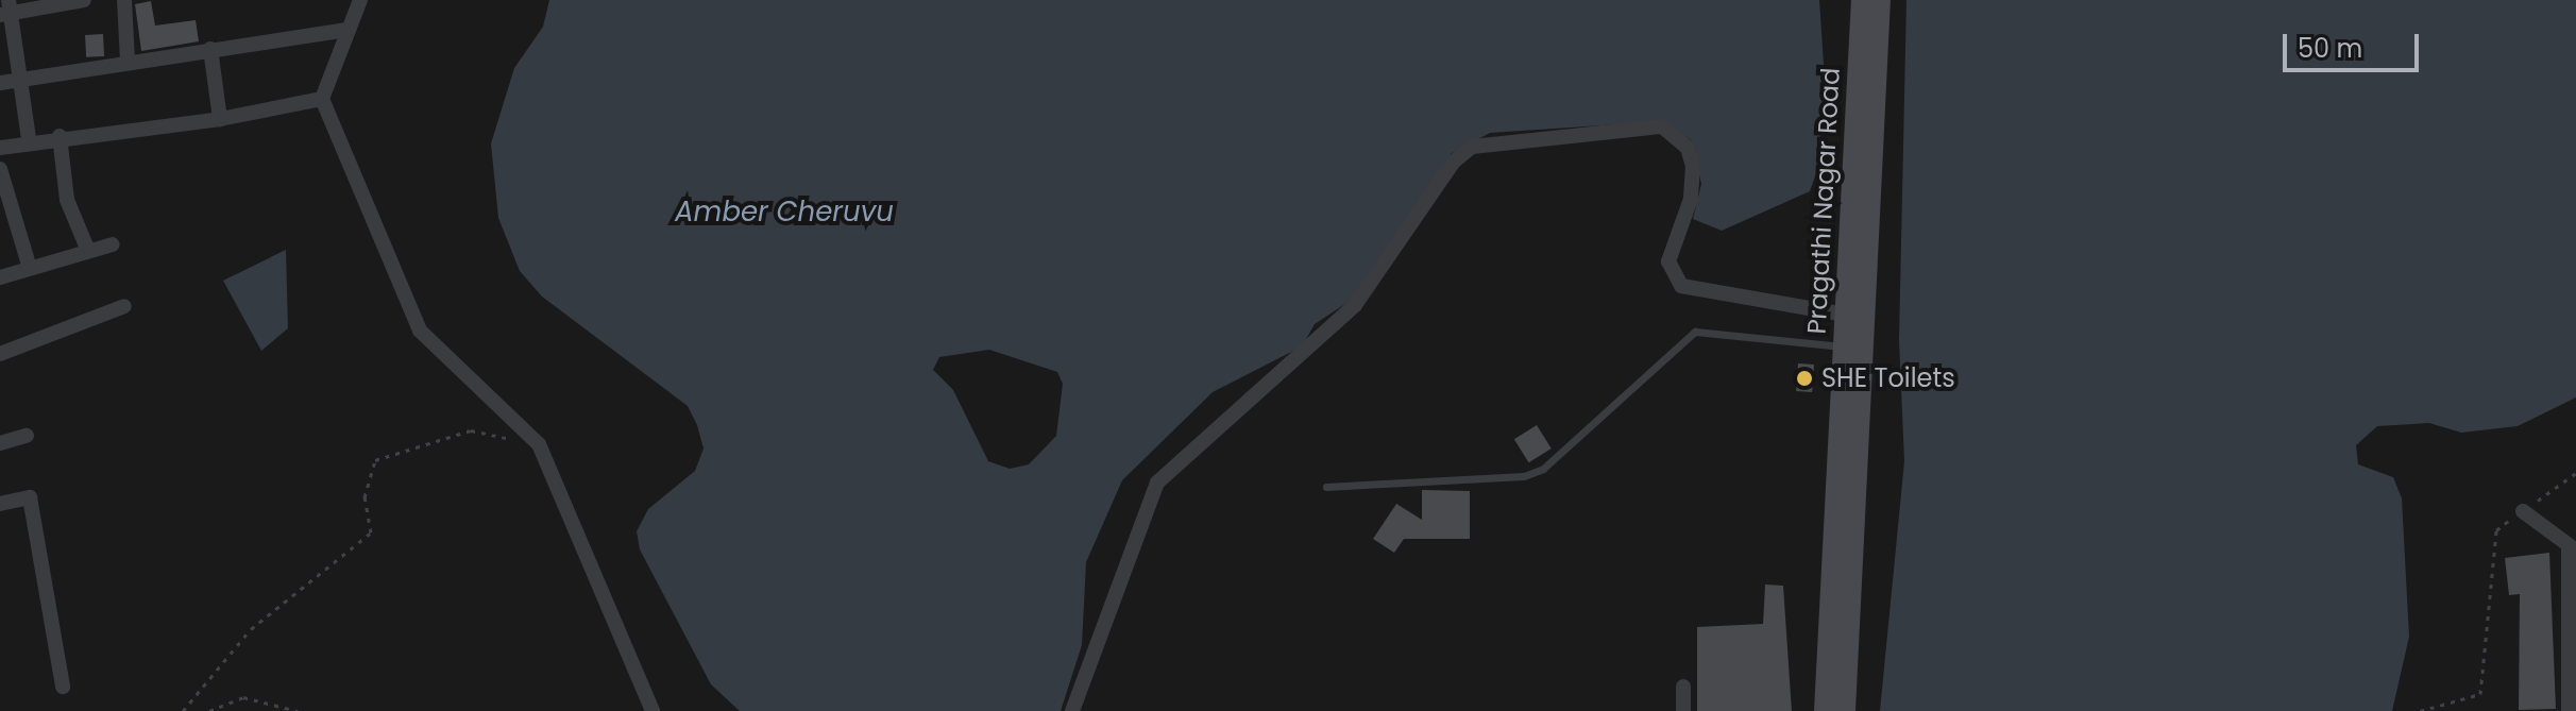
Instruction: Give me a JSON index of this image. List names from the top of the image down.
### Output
{
  "streets": {
    "main road": ["Pragathi Nagar Road"]
  },
  "water": ["Amber Cheruvu"],
  "places": ["SHE Toilets"],
  "scale_bar": "50 m"
}
